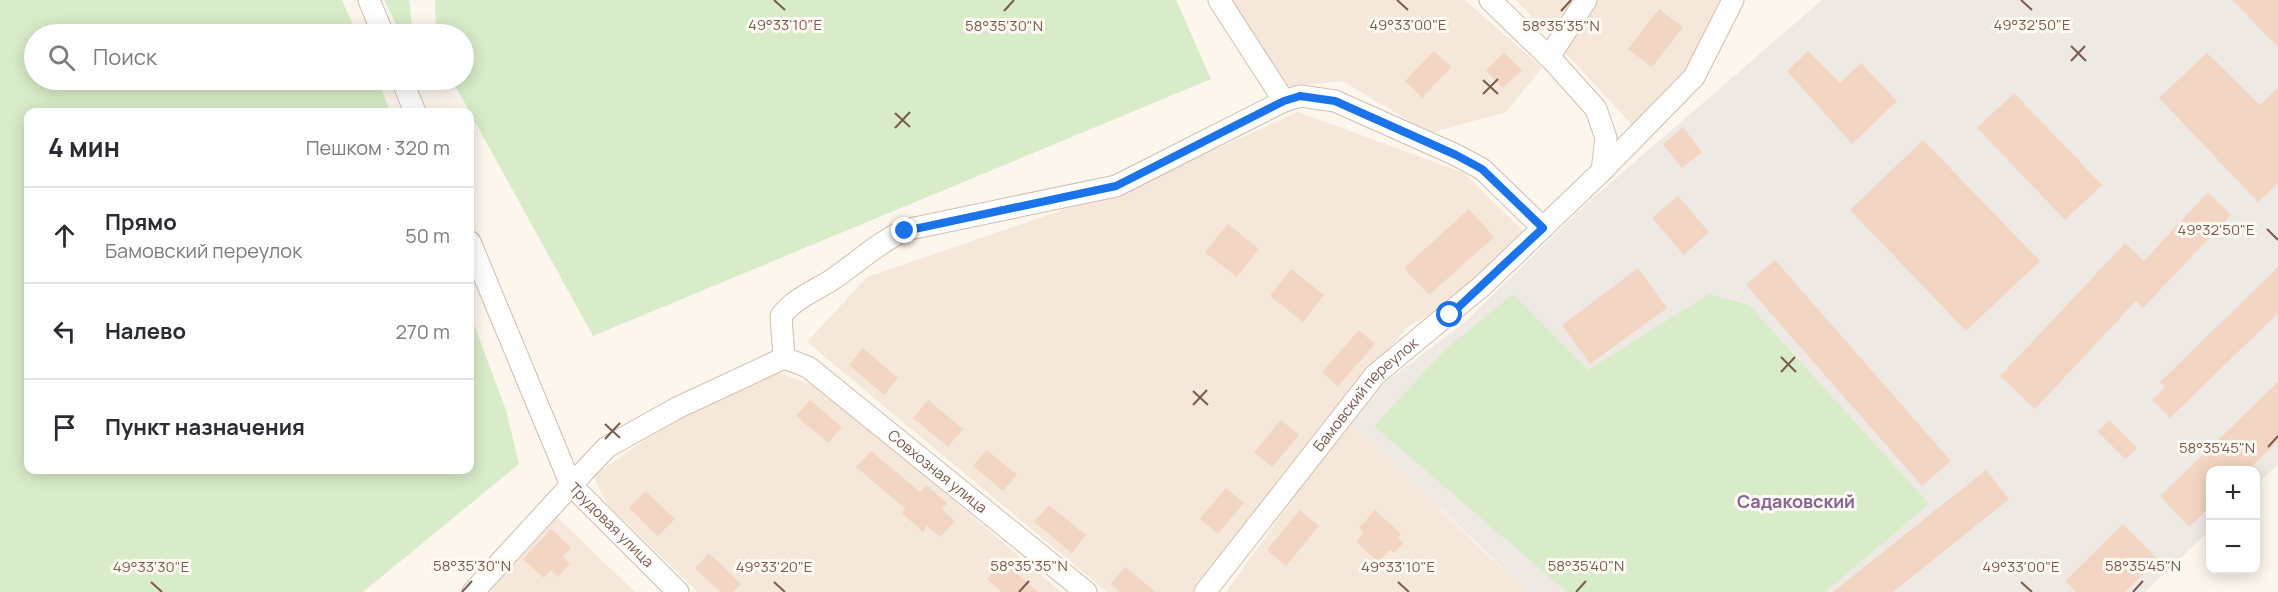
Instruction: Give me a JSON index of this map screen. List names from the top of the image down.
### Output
{
  "streets": {
    "street": ["Бамовский переулок", "Совхозная улица", "Трудовая улица"]
  },
  "districts": ["Садаковский"],
  "page": {
    "search": "Поиск",
    "heading": ["4 мин", "Пешком · 320 m"],
    "list": [
      ["Прямо", "Бамовский переулок", "50 m"],
      ["Налево", "270 m"],
      "Пункт назначения"
    ],
    "map_buttons": ["+", "−"]
  },
  "coordinates": [
    "49°33'10\"E",
    "49°33'00\"E",
    "49°32'50\"E",
    "58°35'30\"N",
    "58°35'35\"N",
    "58°35'45\"N",
    "58°35'40\"N",
    "49°33'30\"E",
    "49°33'20\"E"
  ]
}
